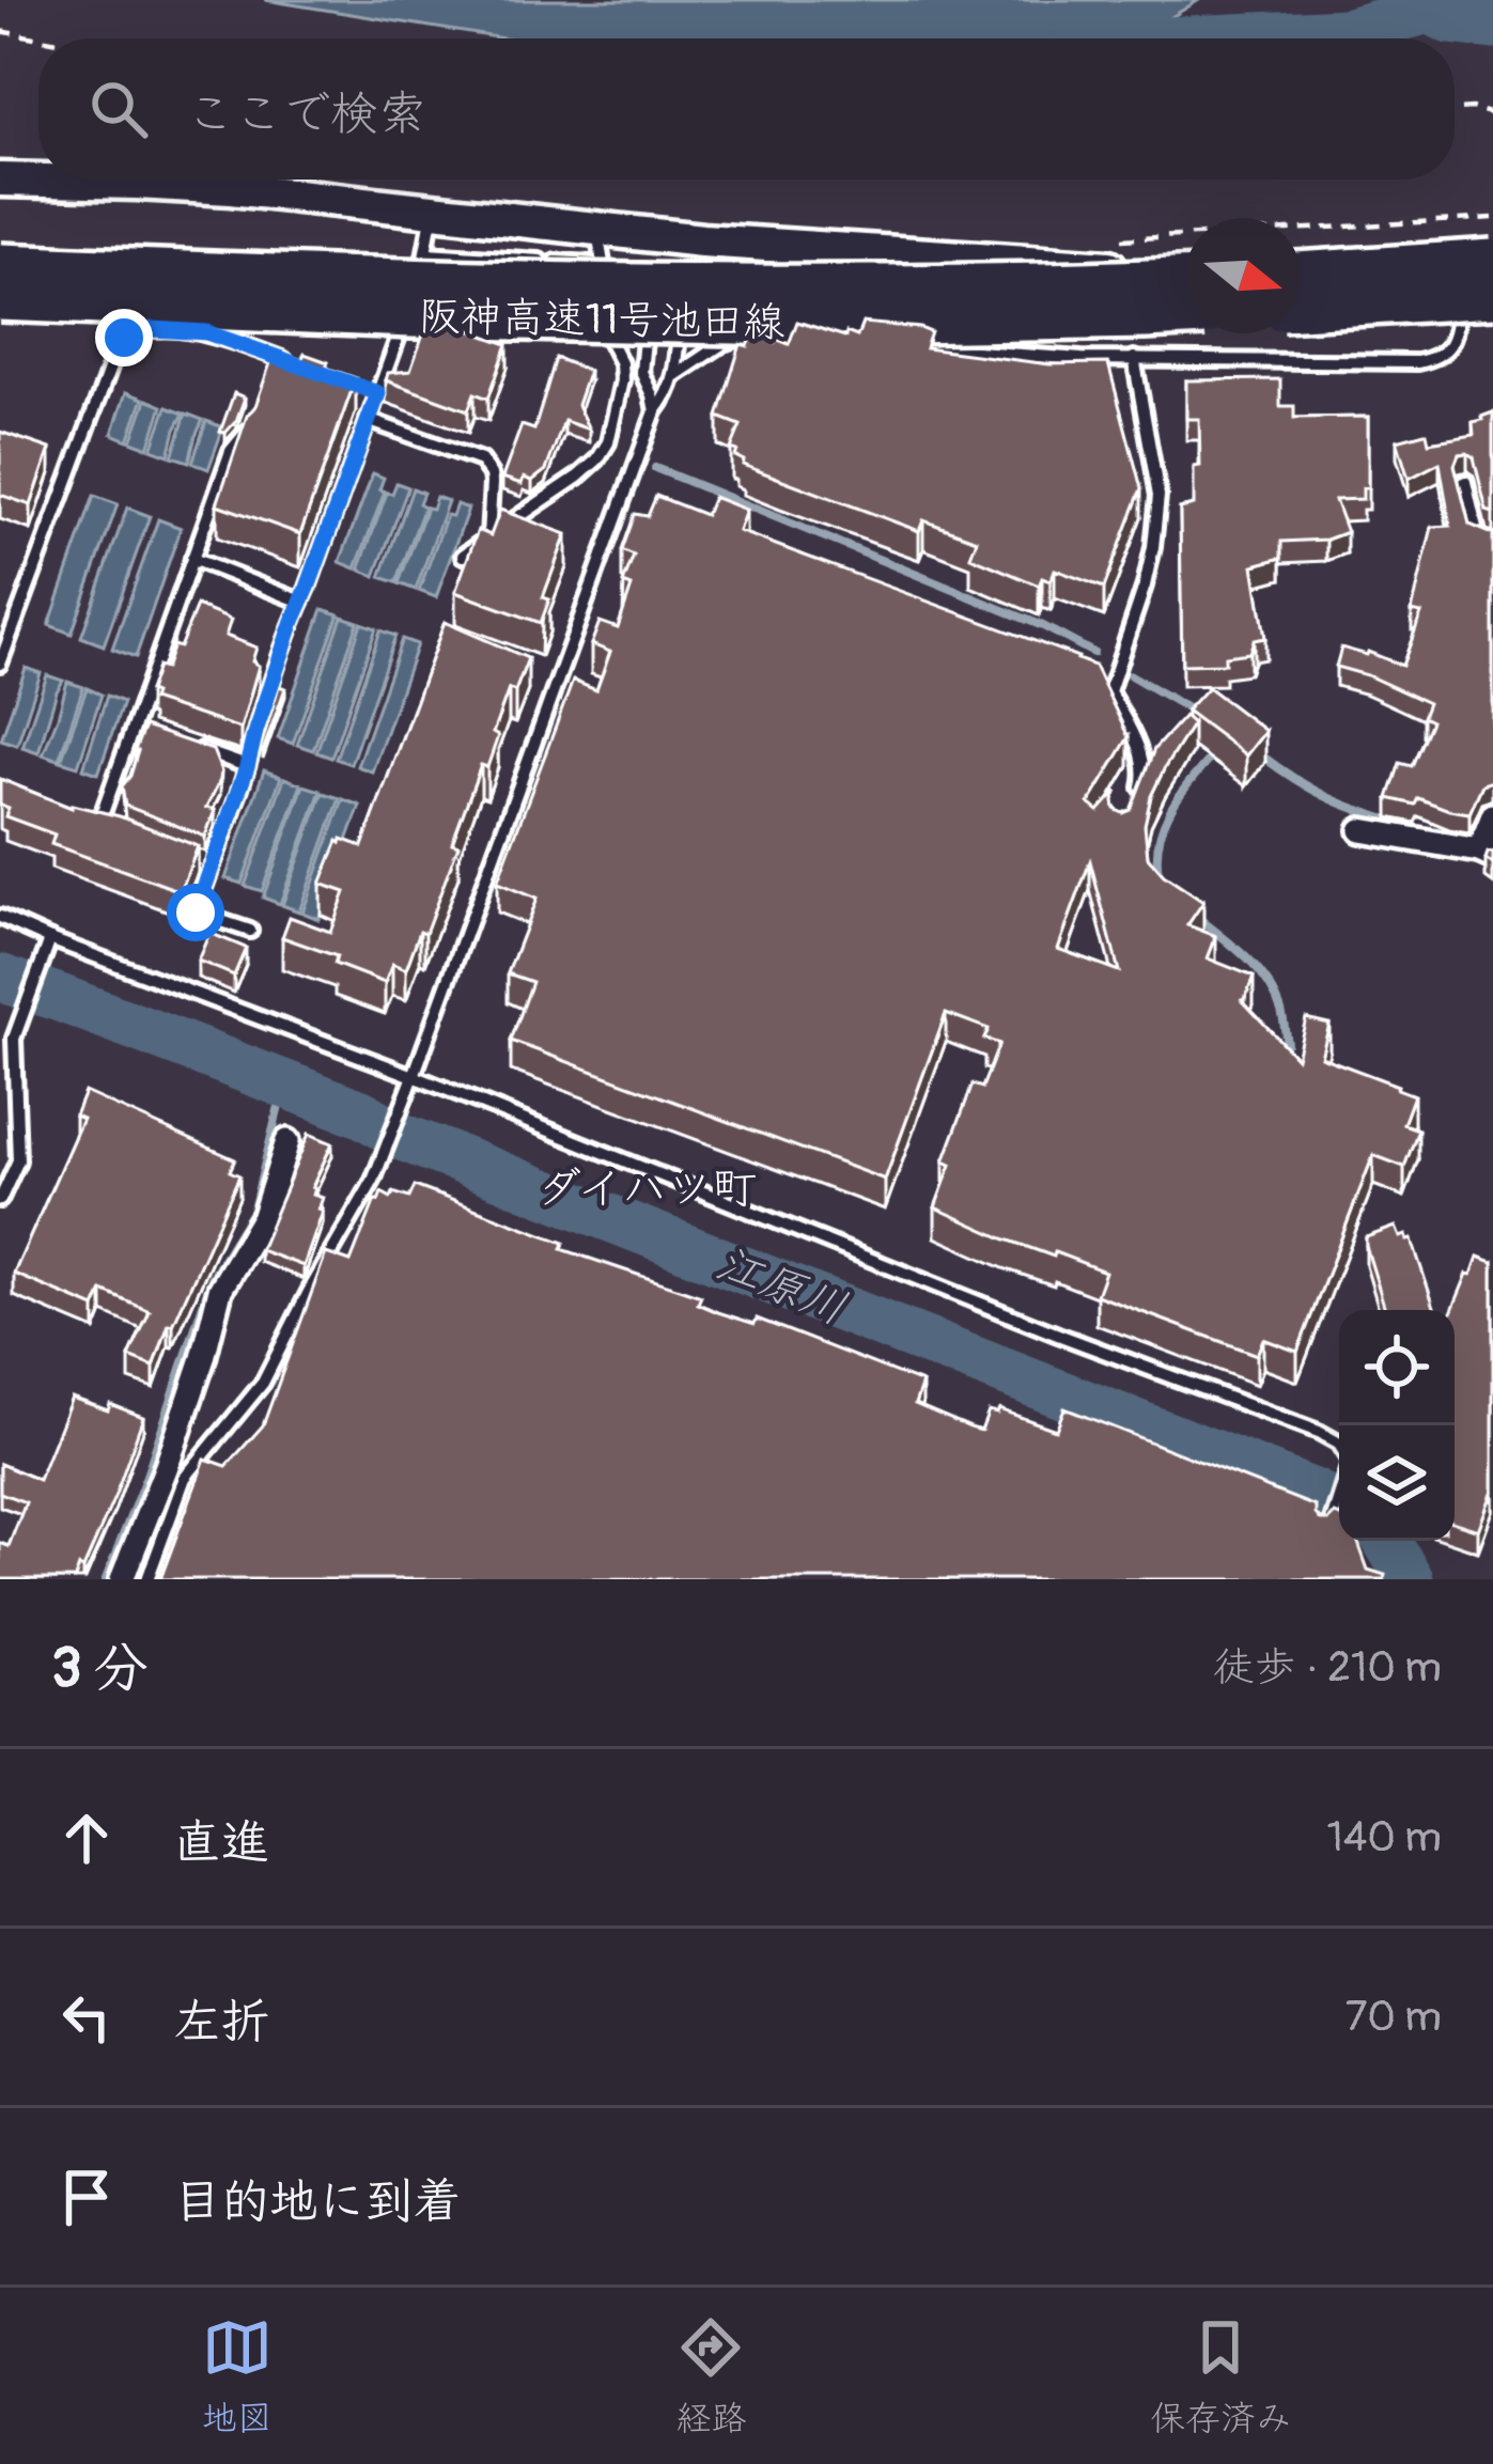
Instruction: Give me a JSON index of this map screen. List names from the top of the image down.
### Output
{
  "streets": {
    "highway": ["阪神高速11号池田線"]
  },
  "districts": ["ダイハツ町"],
  "water": ["江原川"],
  "north": "right",
  "page": {
    "search": "ここで検索",
    "heading": ["3 分", "徒歩 · 210 m"],
    "list": [
      ["直進", "140 m"],
      ["左折", "70 m"],
      "目的地に到着"
    ],
    "nav": ["地図", "経路", "保存済み"]
  }
}
